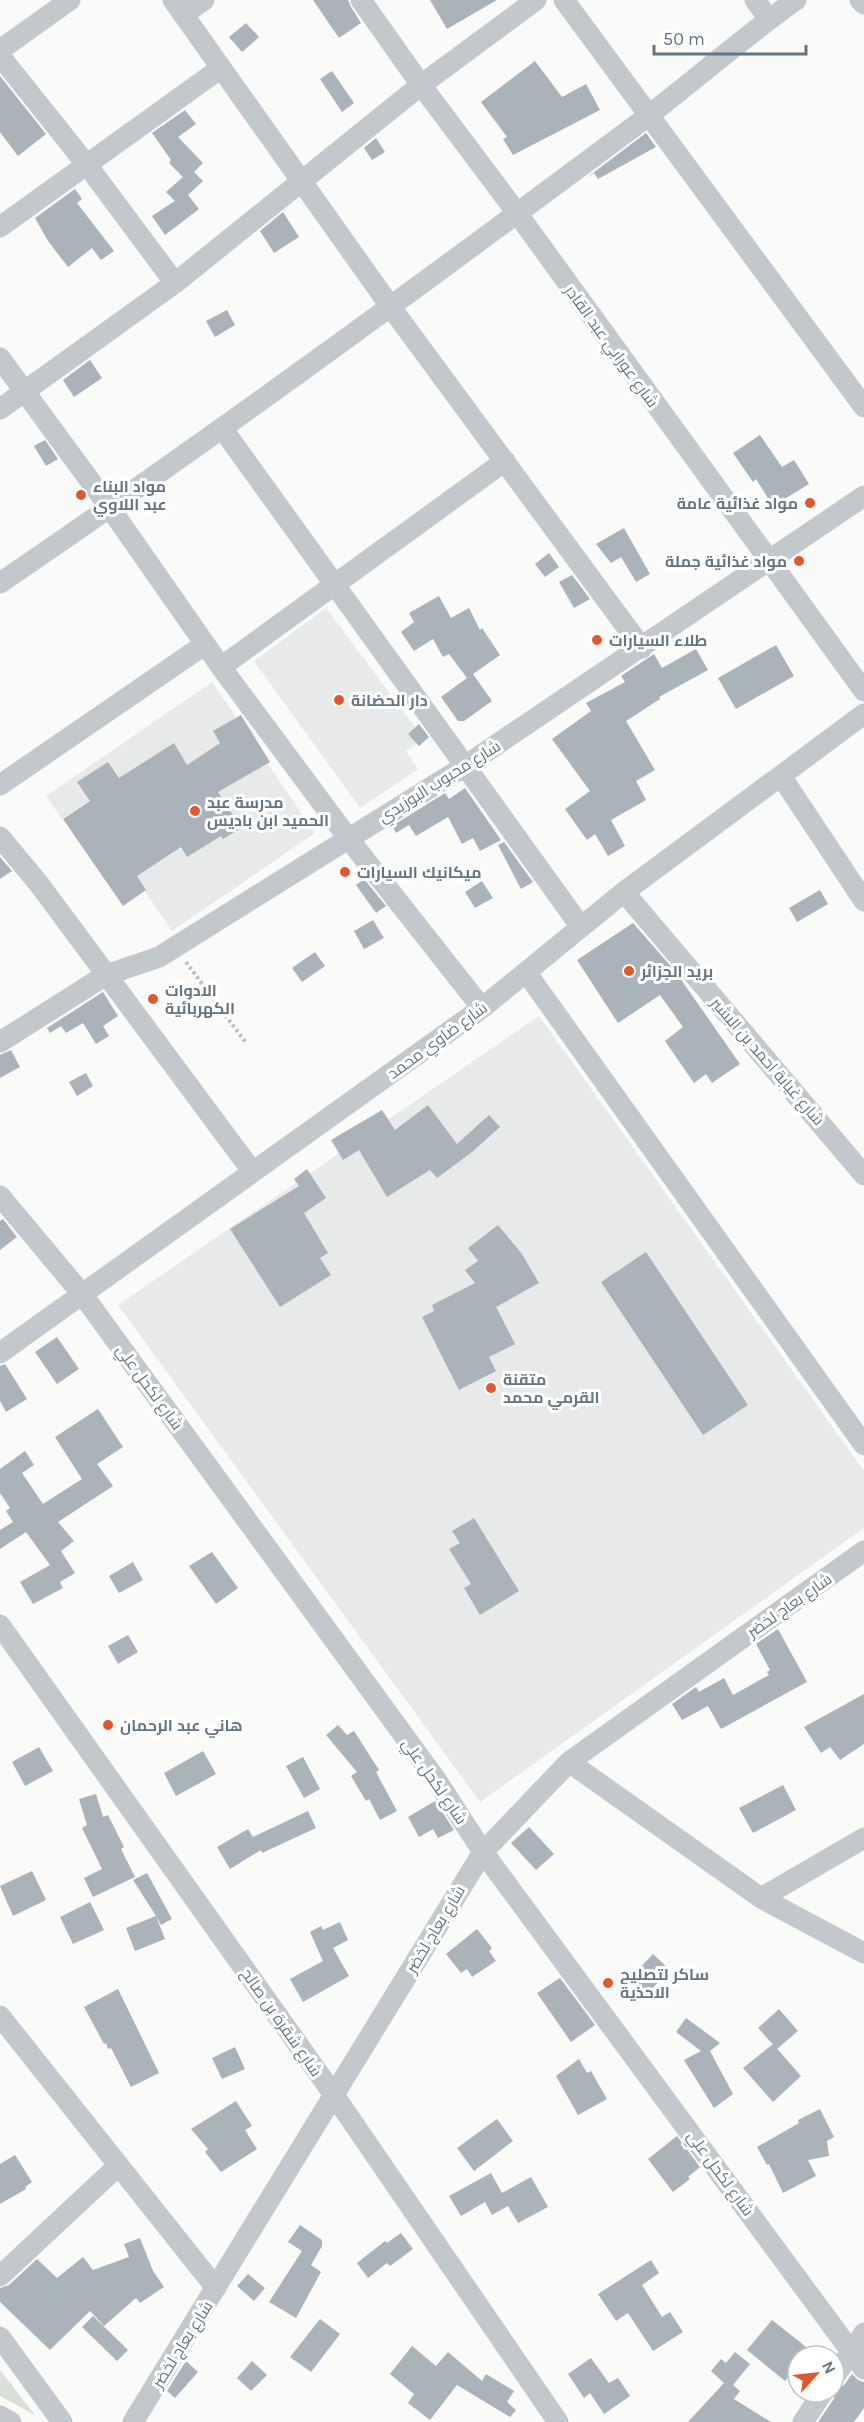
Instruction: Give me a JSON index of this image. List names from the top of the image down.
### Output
{
  "streets": {
    "street": [
      "شارع عورابي عبد القادر",
      "شارع محبوب البوزيدي",
      "شارع ضاوي محمد",
      "شارع غيابة احمد بن البشير",
      "شارع لكحل علي",
      "شارع بعاج لخضر",
      "شارع شقرة بن صالح"
    ]
  },
  "crossings": [
    ["شارع عورابي عبد القادر", "شارع محبوب البوزيدي"],
    ["شارع ضاوي محمد", "شارع غيابة احمد بن البشير"],
    ["شارع ضاوي محمد", "شارع لكحل علي"],
    ["شارع لكحل علي", "شارع بعاج لخضر"],
    ["شارع بعاج لخضر", "شارع شقرة بن صالح"]
  ],
  "places": [
    "مواد البناء عبد اللاوي",
    "مواد غذائية عامة",
    "مواد غذائية جملة",
    "طلاء السيارات",
    "دار الحضانة",
    "مدرسة عبد الحميد ابن باديس",
    "ميكانيك السيارات",
    "بريد الجزائر",
    "الادوات الكهربائية",
    "متقنة القرمي محمد",
    "هاني عبد الرحمان",
    "ساكر لتصليح الاحذية"
  ],
  "scale_bar": "50 m",
  "north": "top right"
}
